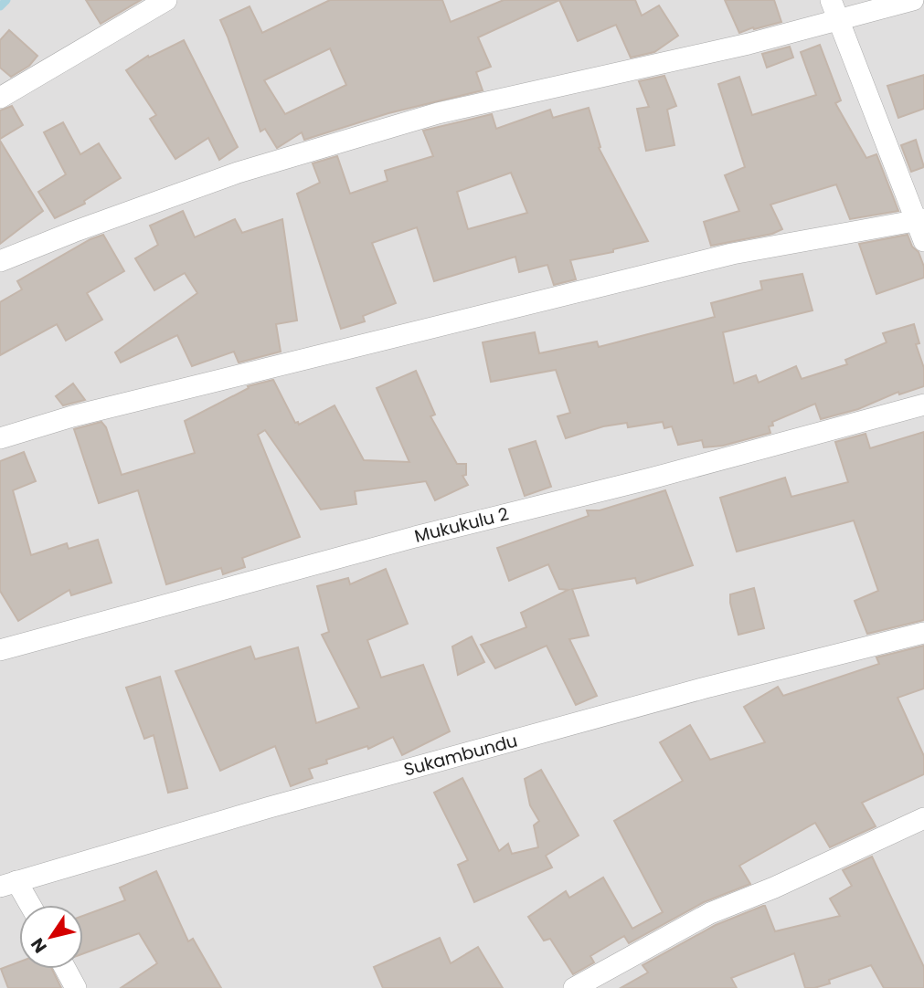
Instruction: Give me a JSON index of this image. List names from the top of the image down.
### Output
{
  "streets": {
    "street": ["Mukukulu 2", "Sukambundu"]
  },
  "north": "bottom left"
}
